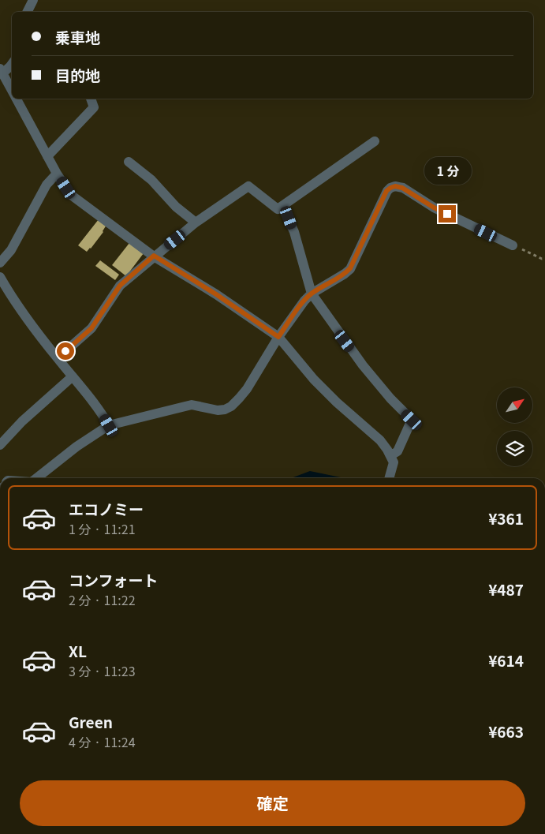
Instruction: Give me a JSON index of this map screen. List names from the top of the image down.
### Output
{
  "north": "top right",
  "page": {
    "banner": ["乗車地", "目的地"],
    "bubble": "1 分",
    "list": [
      {
        "name": "エコノミー",
        "note": "1 分 · 11:21",
        "value": "¥361"
      },
      {
        "name": "コンフォート",
        "note": "2 分 · 11:22",
        "value": "¥487"
      },
      {
        "name": "XL",
        "note": "3 分 · 11:23",
        "value": "¥614"
      },
      {
        "name": "Green",
        "note": "4 分 · 11:24",
        "value": "¥663"
      }
    ],
    "buttons": "確定"
  }
}
